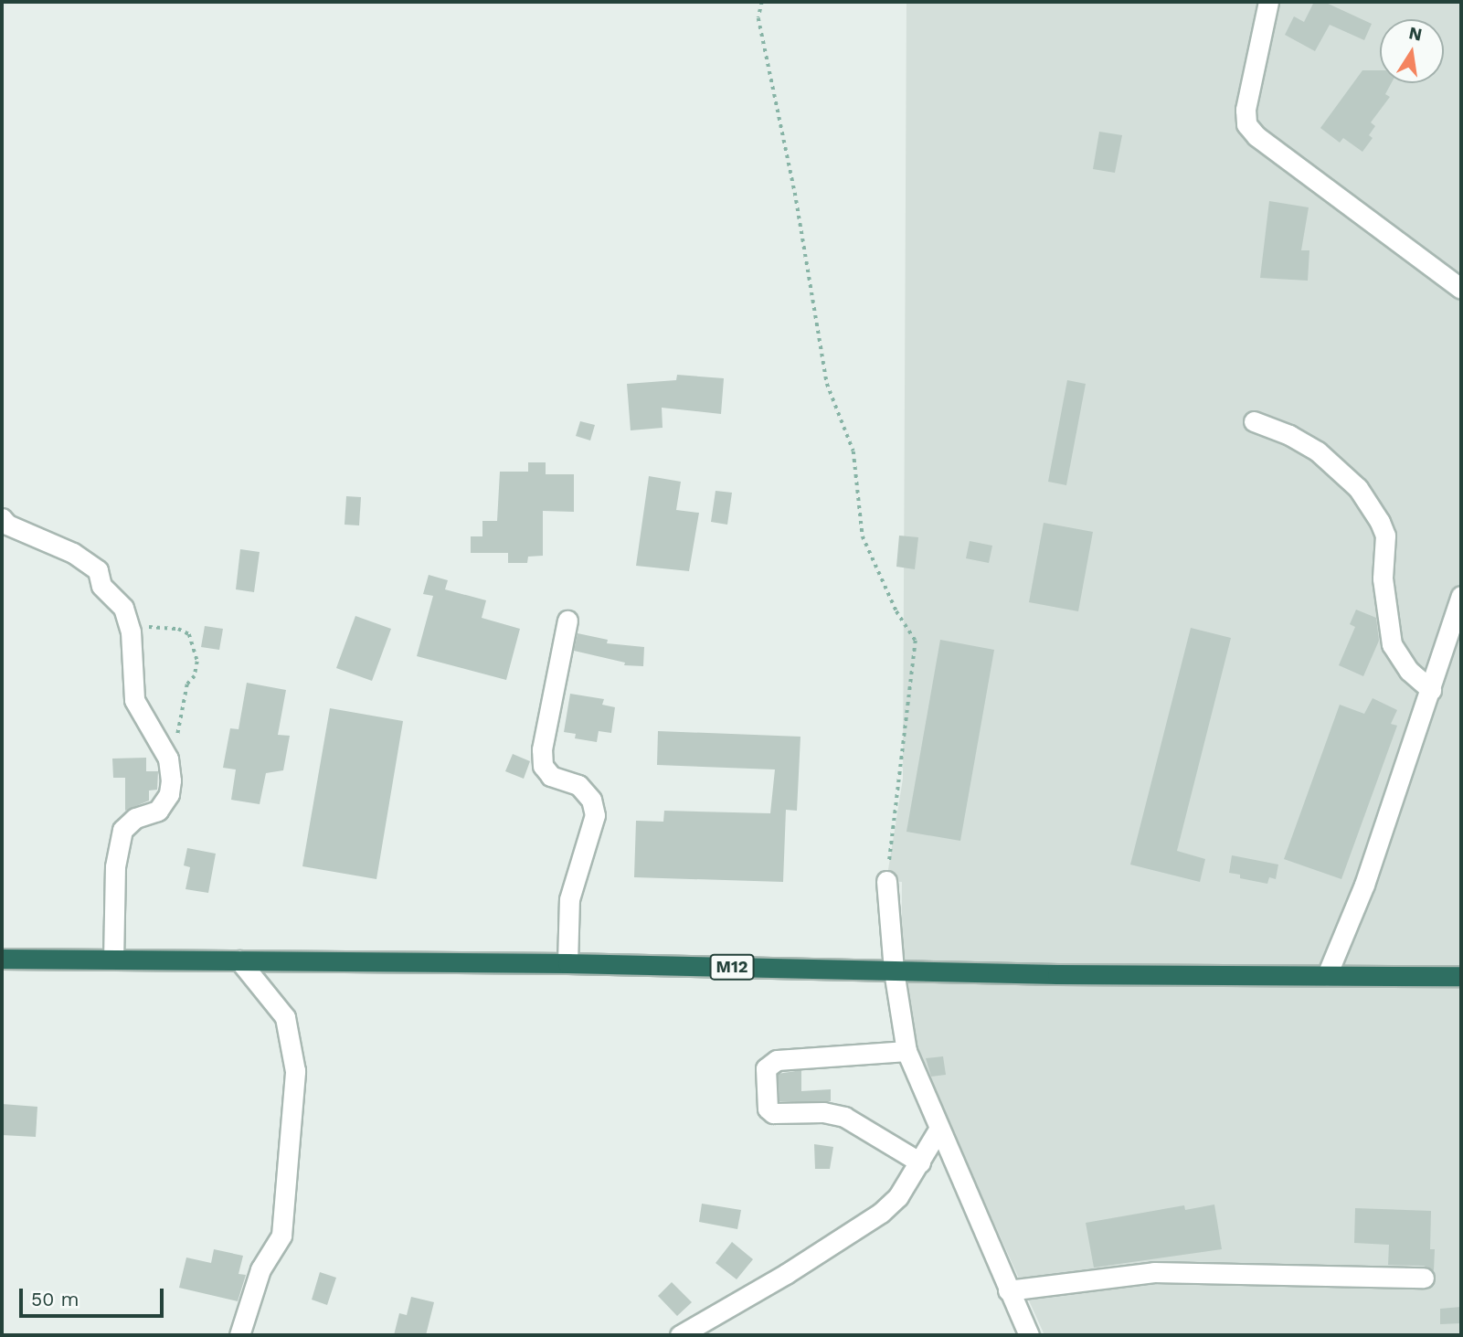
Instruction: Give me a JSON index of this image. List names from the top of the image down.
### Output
{
  "streets": {
    "highway": ["M12"]
  },
  "scale_bar": "50 m",
  "north": "top"
}
